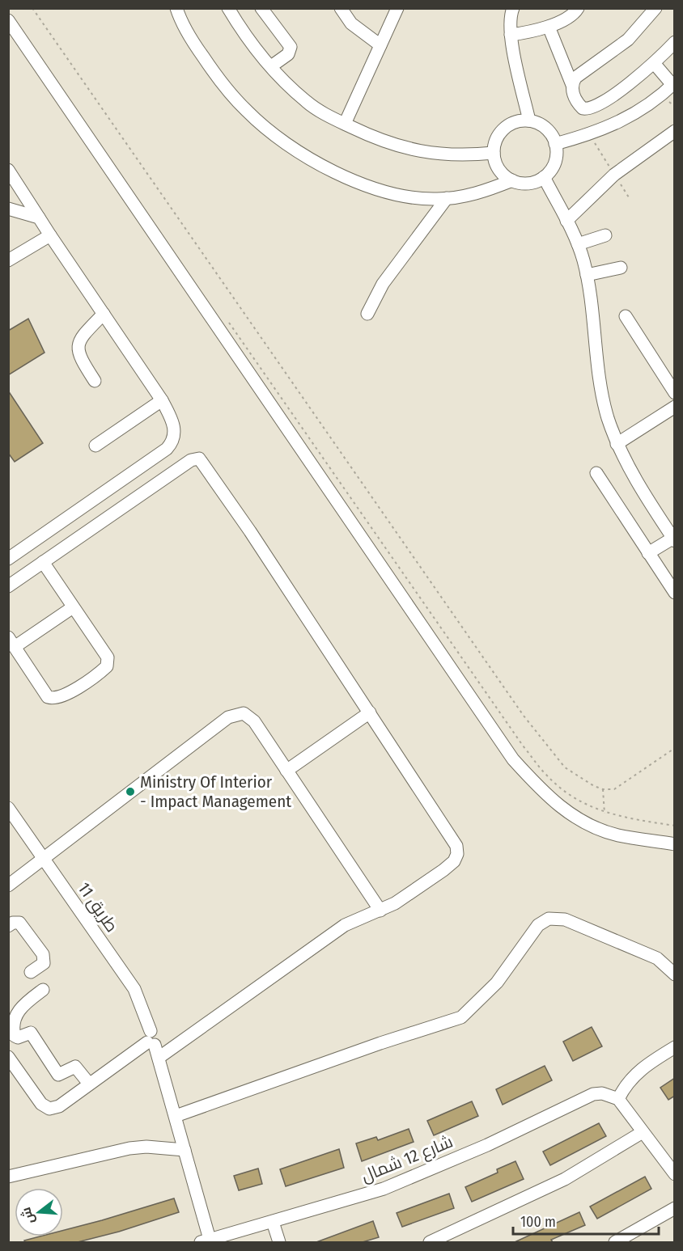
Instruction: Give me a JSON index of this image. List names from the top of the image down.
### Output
{
  "streets": {
    "street": ["طريق 11", "شارع 12 شمال"]
  },
  "crossings": [
    ["طريق 11", "شارع 12 شمال"]
  ],
  "places": ["Ministry Of Interior - Impact Management"],
  "scale_bar": "100 m",
  "north": "left"
}
